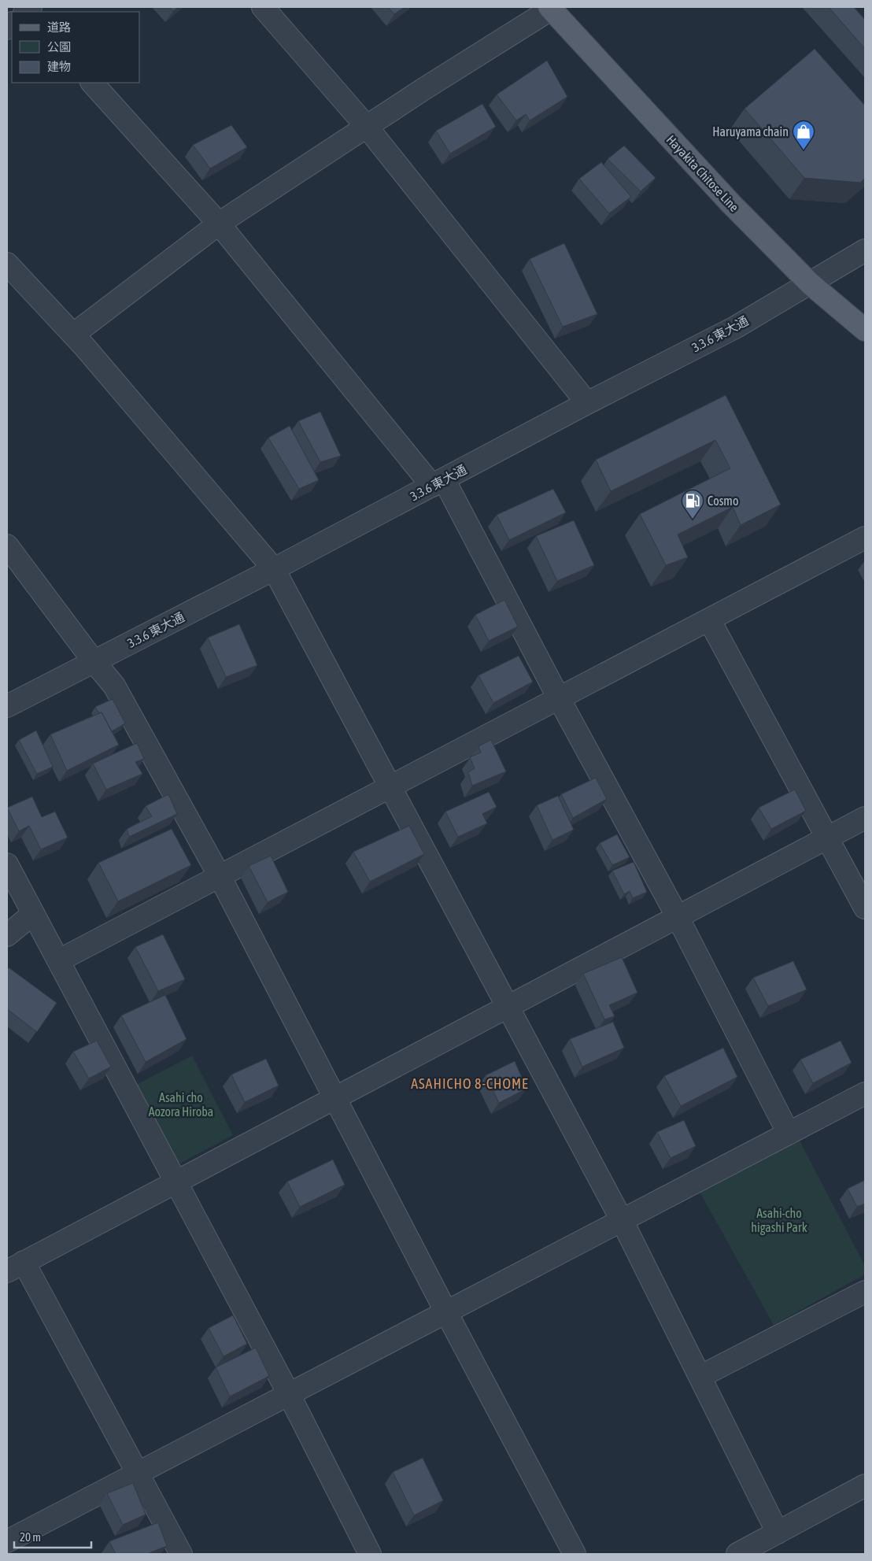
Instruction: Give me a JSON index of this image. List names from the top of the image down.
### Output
{
  "streets": {
    "main road": ["Hayakita Chitose Line"],
    "street": ["3.3.6 東大通"]
  },
  "crossings": [
    ["Hayakita Chitose Line", "3.3.6 東大通"]
  ],
  "districts": ["ASAHICHO 8-CHOME"],
  "parks": ["Asahi cho Aozora Hiroba", "Asahi-cho higashi Park"],
  "places": {
    "shop": ["Haruyama chain"],
    "fuel station": ["Cosmo"]
  },
  "legend": ["道路", "公園", "建物"],
  "scale_bar": "20 m"
}
